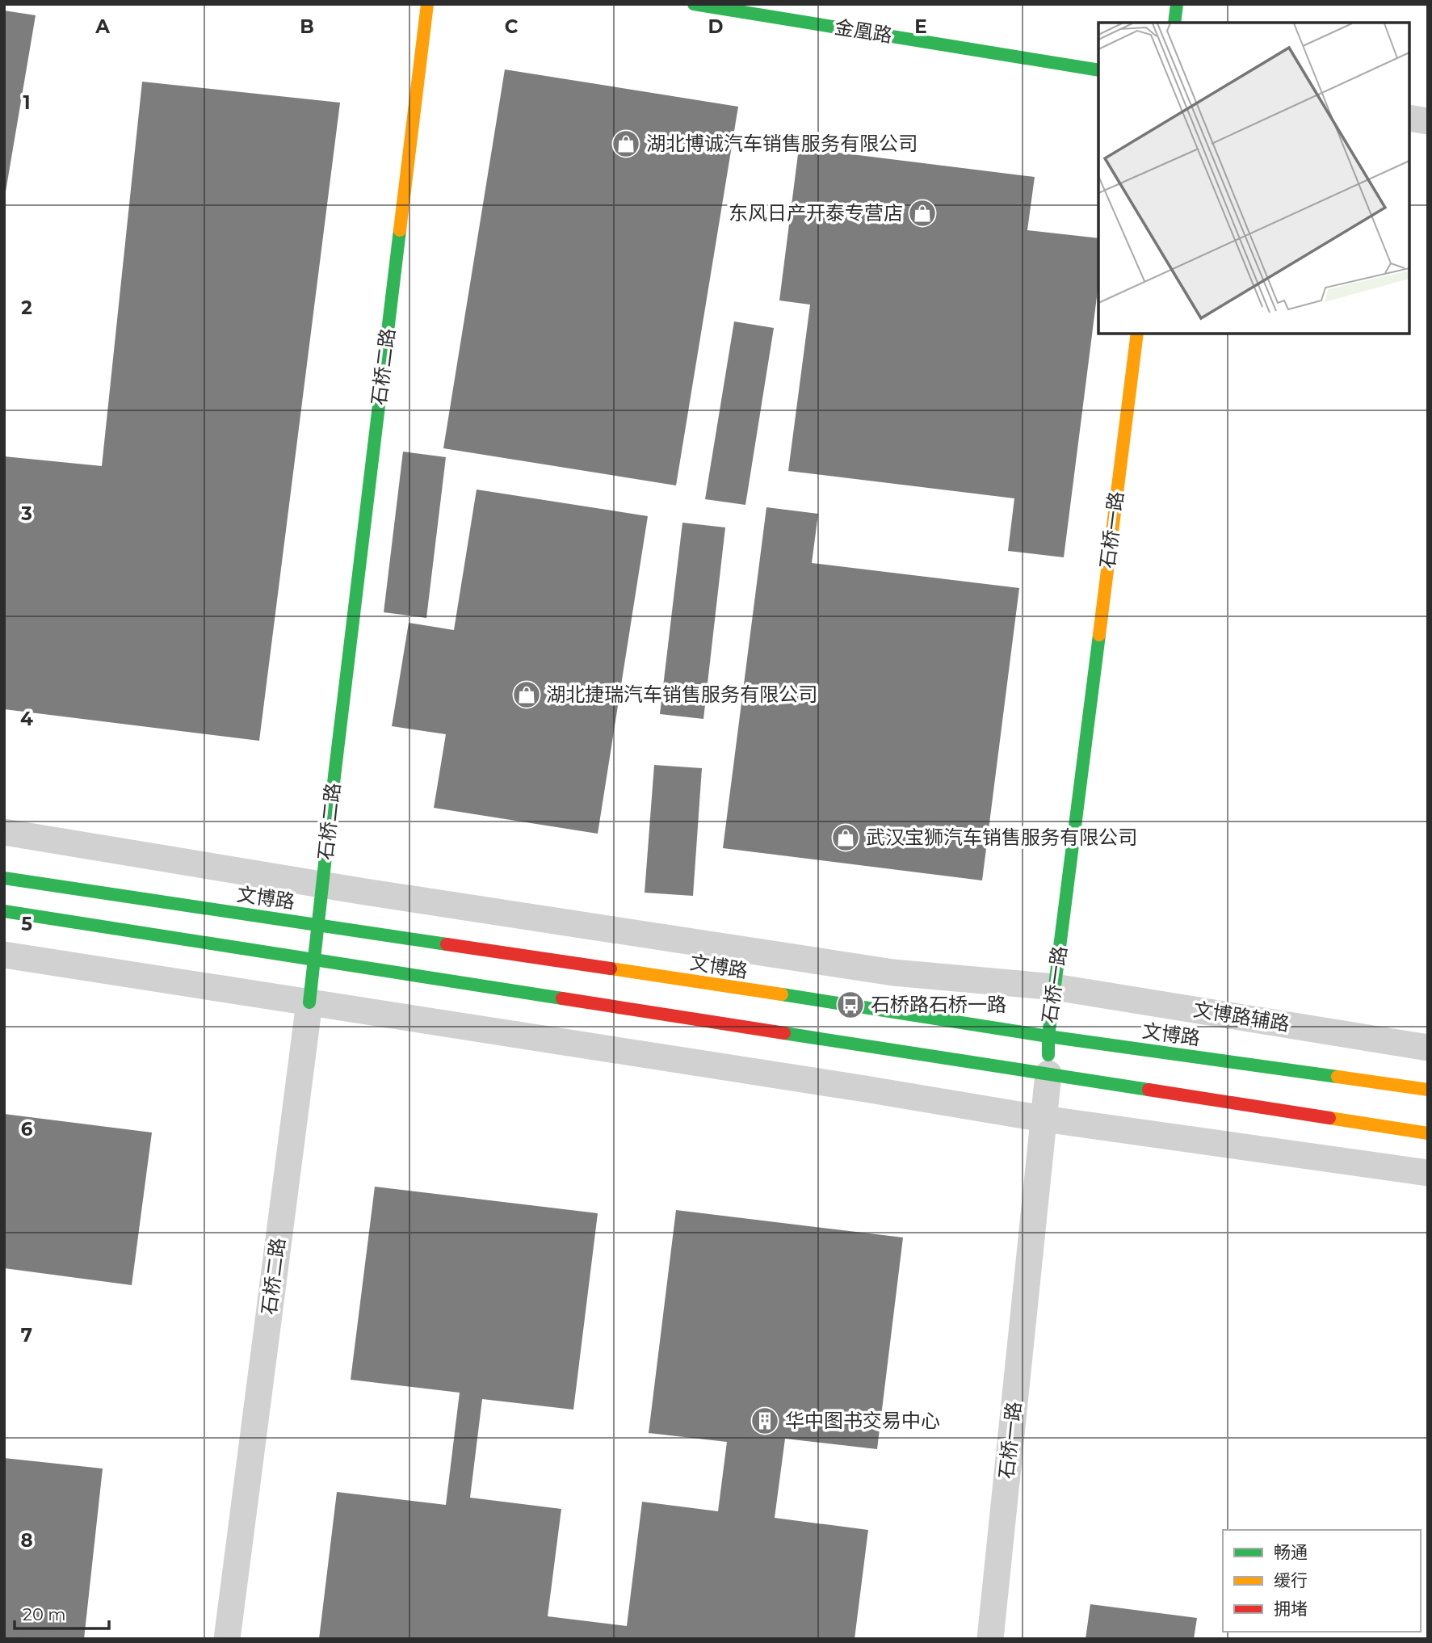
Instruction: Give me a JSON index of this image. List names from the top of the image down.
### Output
{
  "streets": {
    "main road": [
      "金凰路",
      "石桥二路",
      "石桥一路",
      "文博路"
    ],
    "street": ["文博路辅路"]
  },
  "crossings": [
    ["石桥二路", "文博路"],
    ["石桥二路", "文博路辅路"],
    ["石桥一路", "文博路"],
    ["石桥一路", "文博路辅路"]
  ],
  "places": {
    "shop": [
      "湖北博诚汽车销售服务有限公司",
      "东风日产开泰专营店",
      "湖北捷瑞汽车销售服务有限公司",
      "武汉宝狮汽车销售服务有限公司"
    ],
    "bus stop": ["石桥路石桥一路"],
    "building": ["华中图书交易中心"]
  },
  "legend": ["畅通", "缓行", "拥堵"],
  "scale_bar": "20 m",
  "grid": {
    "columns": [
      "A",
      "B",
      "C",
      "D",
      "E"
    ],
    "rows": [
      "1",
      "2",
      "3",
      "4",
      "5",
      "6",
      "7",
      "8"
    ]
  }
}
